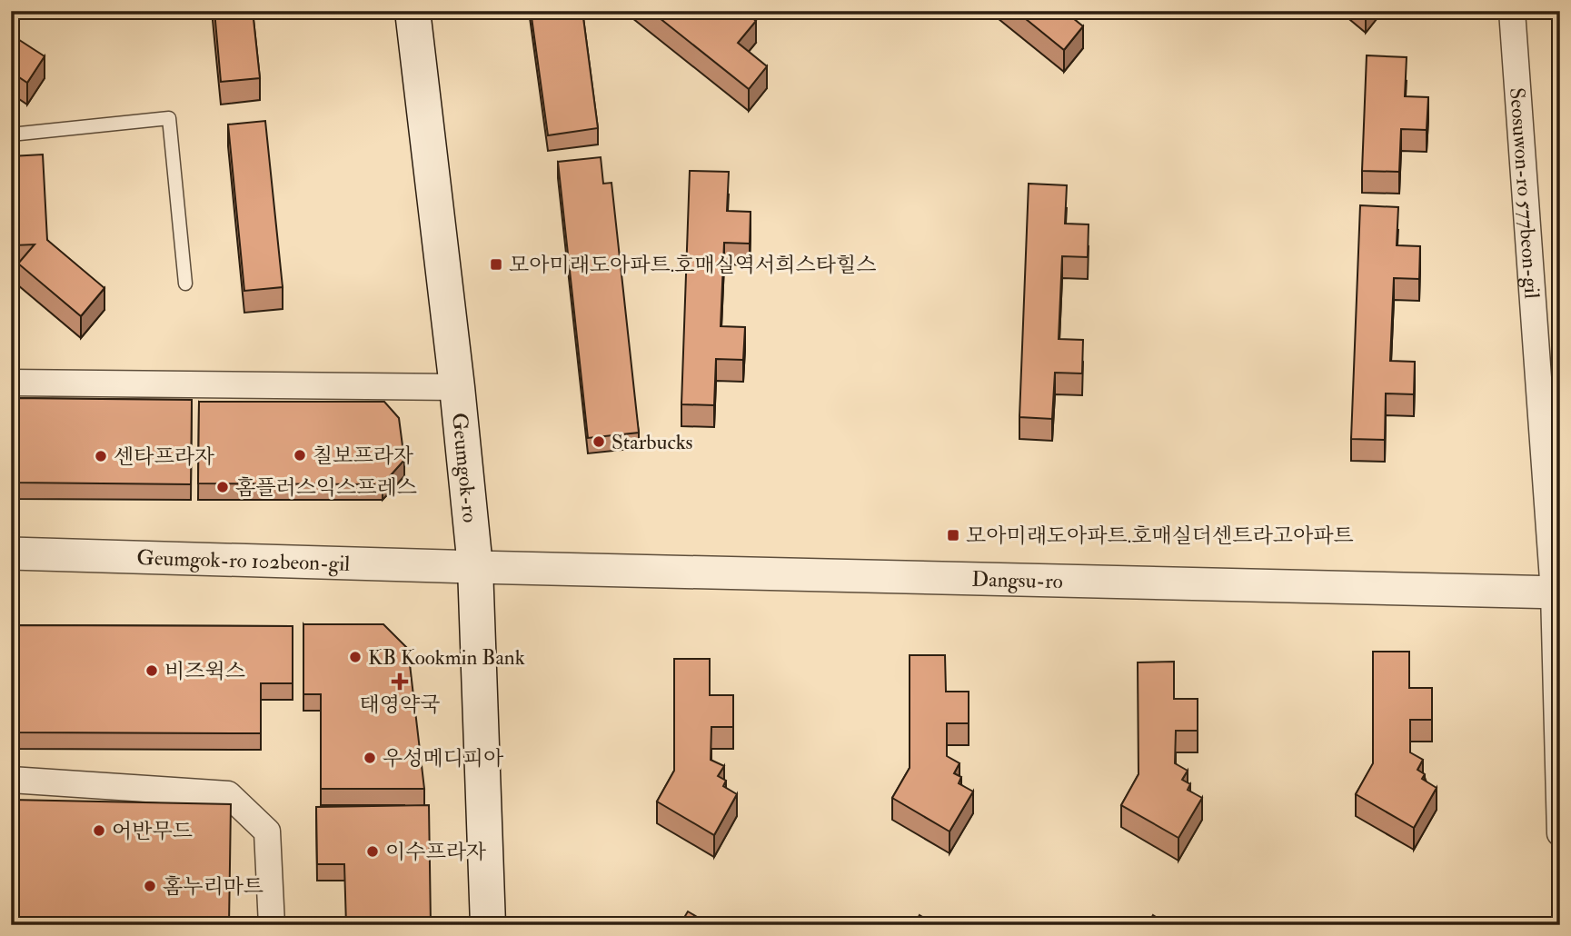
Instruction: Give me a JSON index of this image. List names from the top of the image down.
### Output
{
  "streets": {
    "main road": ["Geumgok-ro"],
    "street": ["Seosuwon-ro 577beon-gil", "Geumgok-ro 102beon-gil", "Dangsu-ro"]
  },
  "crossings": [
    ["Seosuwon-ro 577beon-gil", "Dangsu-ro"],
    ["Geumgok-ro", "Geumgok-ro 102beon-gil"],
    ["Geumgok-ro", "Dangsu-ro"],
    ["Geumgok-ro 102beon-gil", "Dangsu-ro"]
  ],
  "places": {
    "transit": ["모아미래도아파트.호매실역서희스타힐스", "모아미래도아파트.호매실더센트라고아파트"],
    "other": [
      "Starbucks",
      "칠보프라자",
      "센타프라자",
      "홈플러스익스프레스",
      "KB Kookmin Bank",
      "비즈윅스",
      "우성메디피아",
      "어반무드",
      "이수프라자",
      "홈누리마트"
    ],
    "health": ["태영약국"]
  }
}
